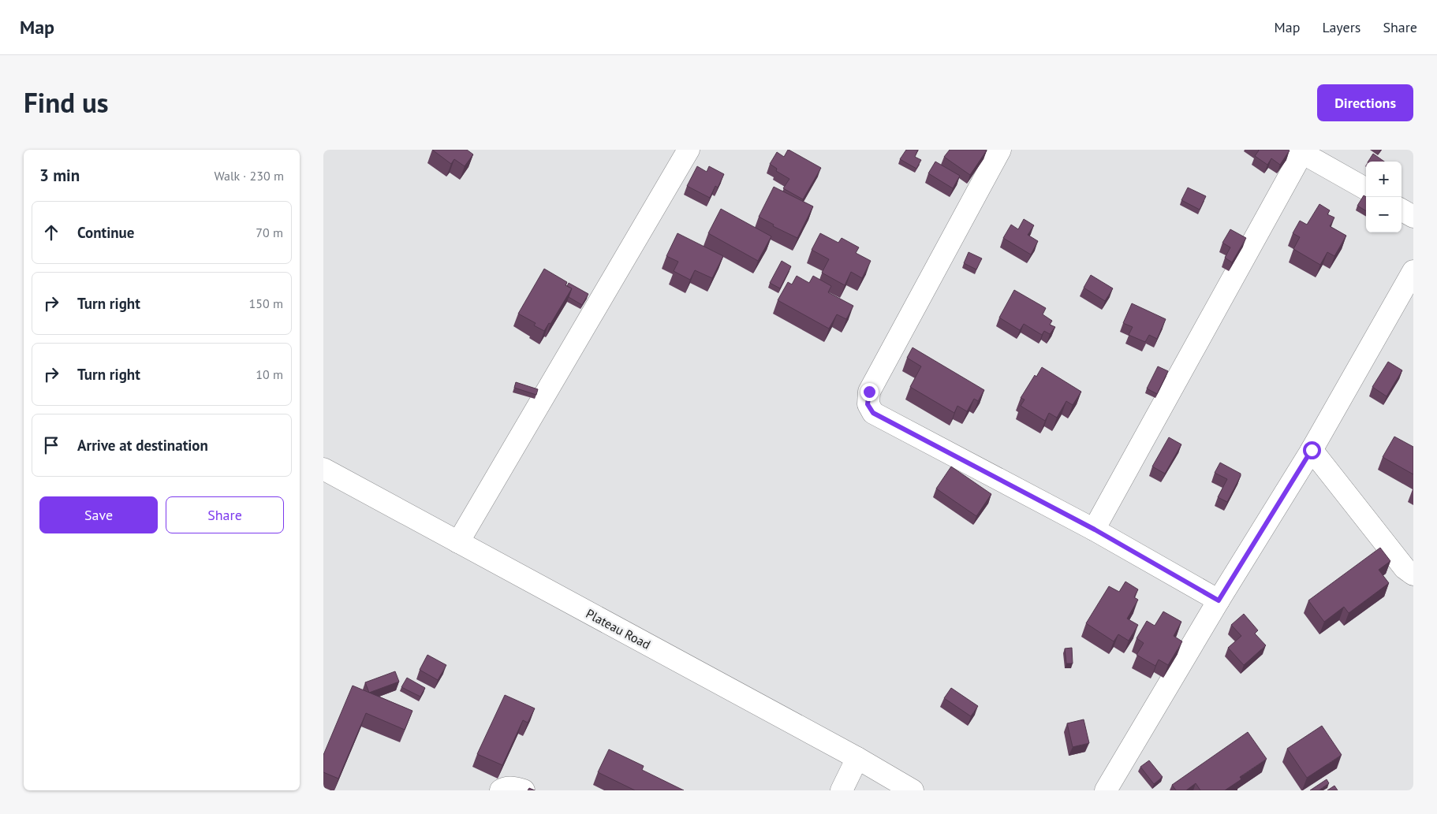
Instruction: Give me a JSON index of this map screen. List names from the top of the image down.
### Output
{
  "streets": {
    "street": ["Plateau Road"]
  },
  "page": {
    "header": "Map",
    "nav": ["Map", "Layers", "Share"],
    "title": "Find us",
    "buttons": [
      "Directions",
      ["Save", "Share"]
    ],
    "heading": ["3 min", "Walk · 230 m"],
    "map_buttons": ["+", "−"],
    "list": [
      ["Continue", "70 m"],
      ["Turn right", "150 m"],
      ["Turn right", "10 m"],
      "Arrive at destination"
    ]
  }
}
